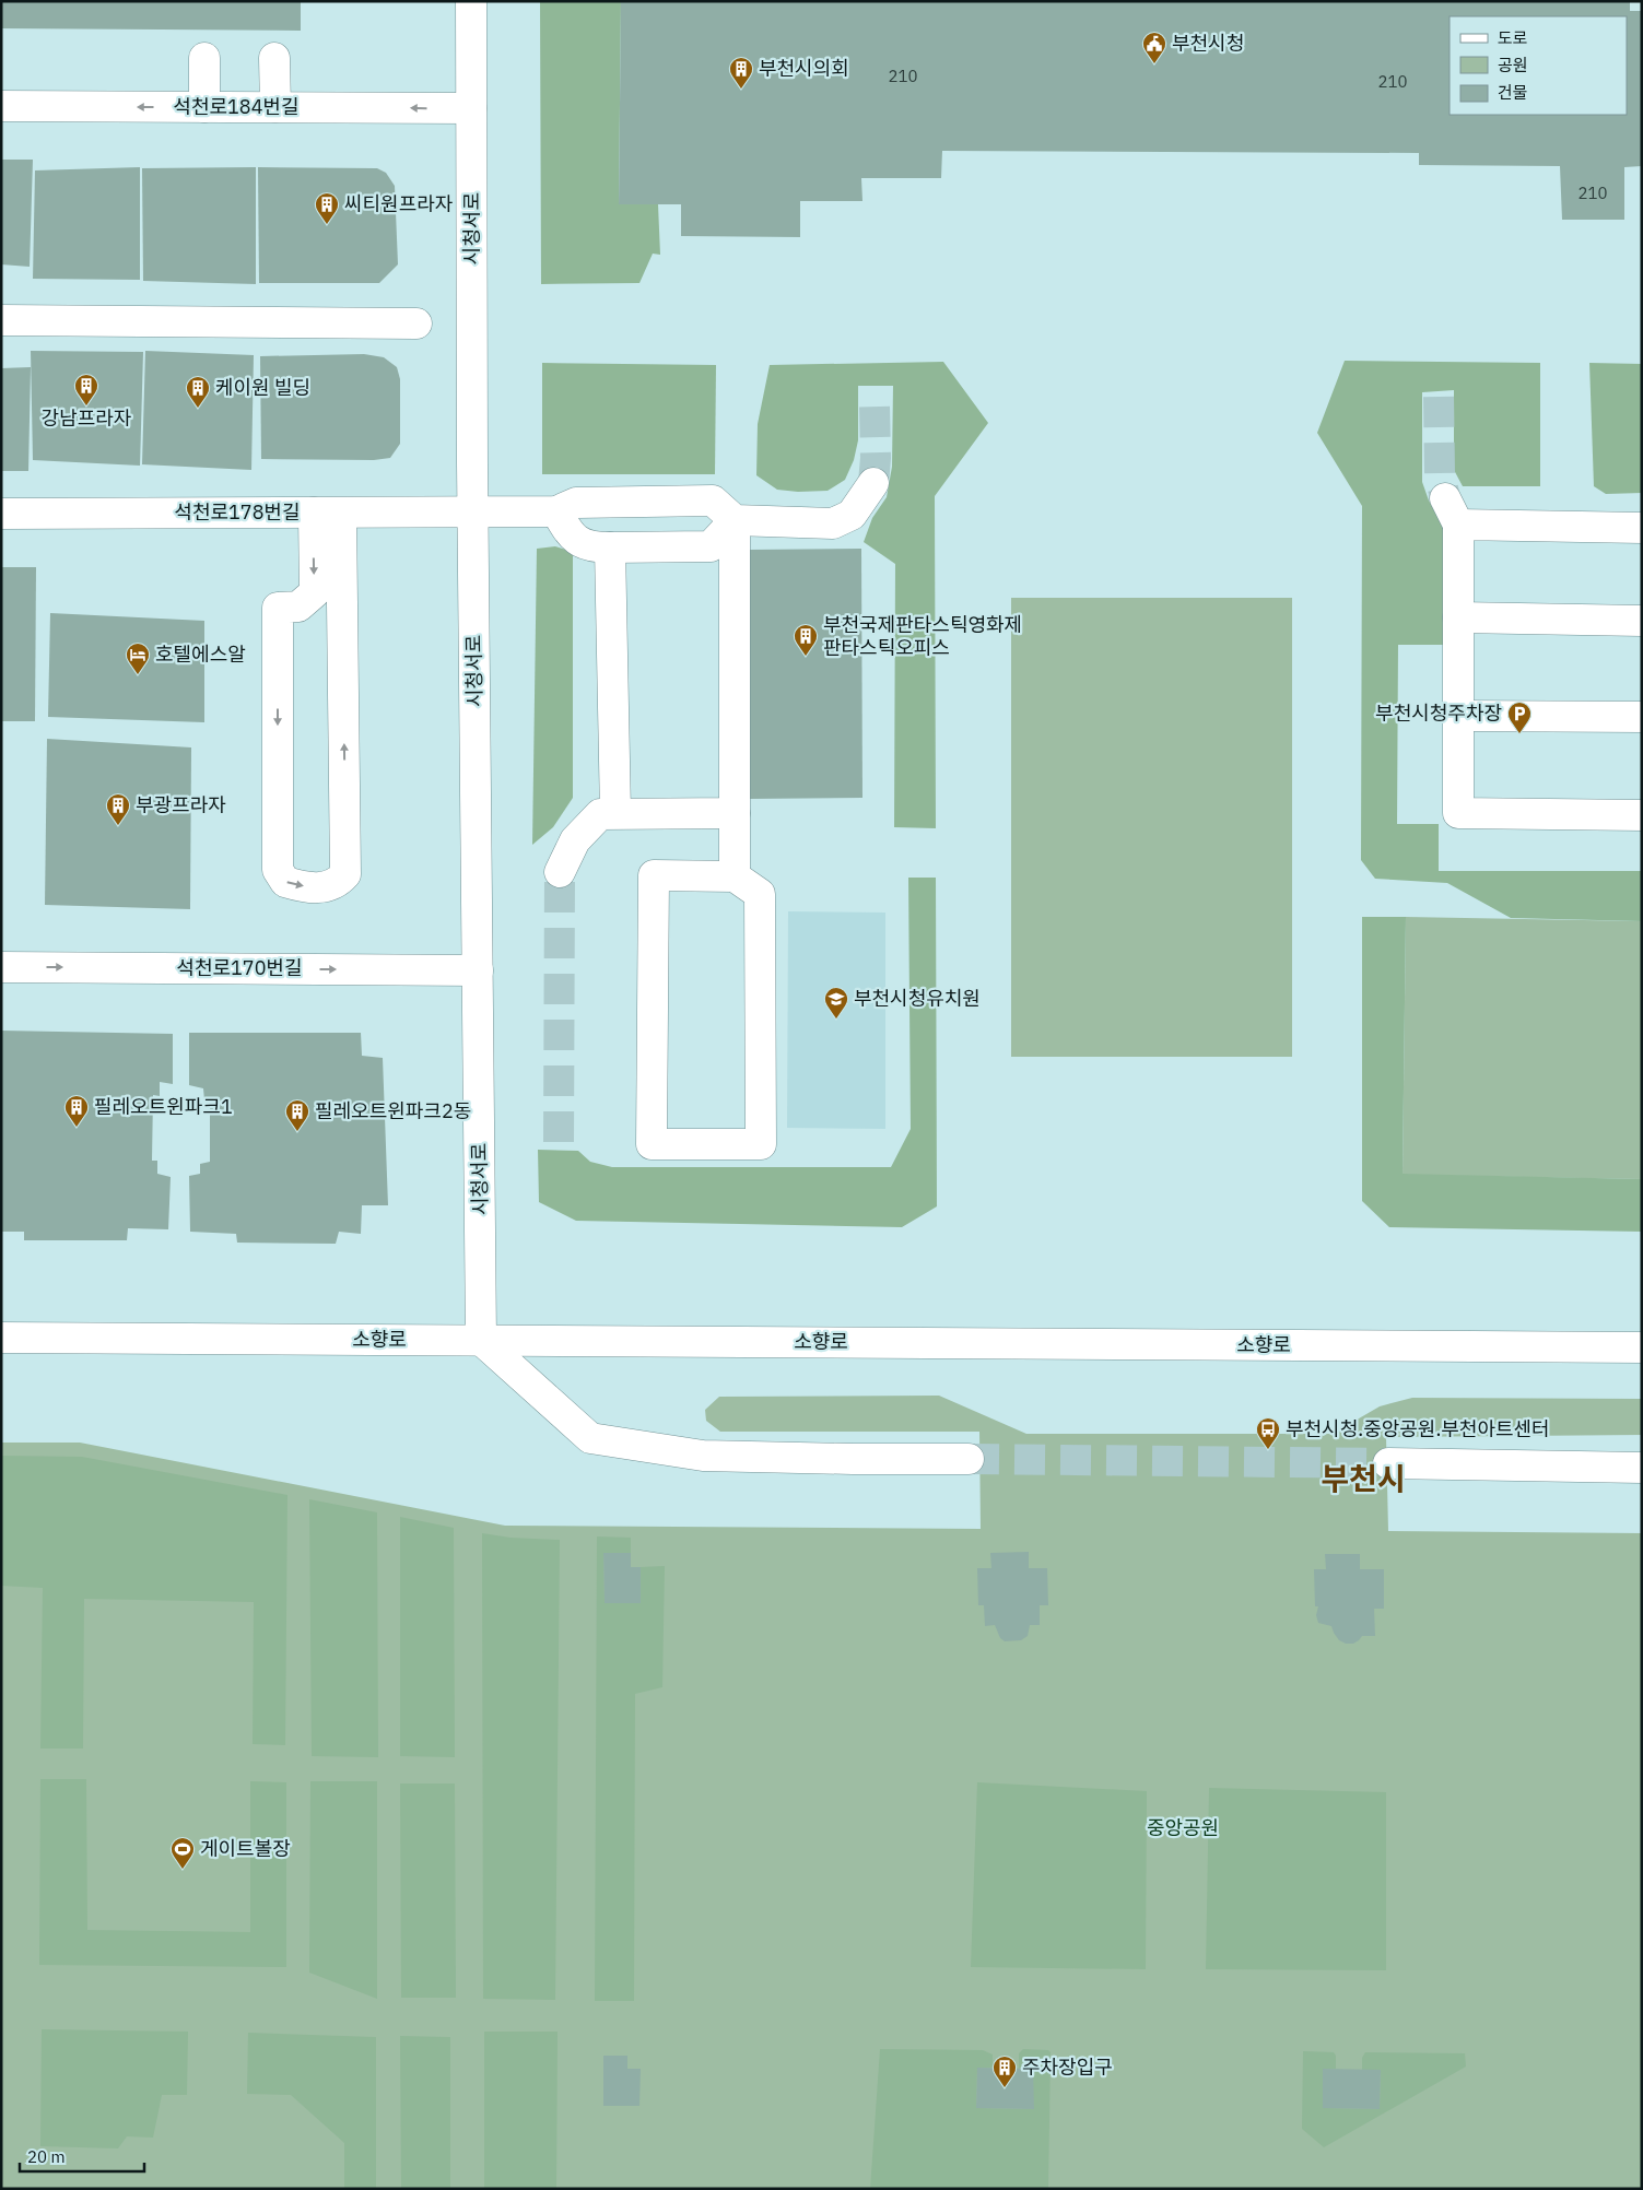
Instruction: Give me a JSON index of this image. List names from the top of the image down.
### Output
{
  "streets": {
    "street": [
      "석천로184번길",
      "시청서로",
      "석천로178번길",
      "석천로170번길",
      "소향로"
    ]
  },
  "crossings": [
    ["석천로184번길", "시청서로"],
    ["시청서로", "석천로178번길"],
    ["시청서로", "석천로170번길"],
    ["시청서로", "소향로"]
  ],
  "one_way": ["석천로170번길"],
  "districts": ["부천시"],
  "parks": ["중앙공원"],
  "places": {
    "public building": ["부천시청"],
    "building": [
      "부천시의회",
      "씨티원프라자",
      "강남프라자",
      "케이원 빌딩",
      "부천국제판타스틱영화제 판타스틱오피스",
      "부광프라자",
      "필레오트윈파크1",
      "필레오트윈파크2동",
      "주차장입구"
    ],
    "hotel": ["호텔에스알"],
    "parking": ["부천시청주차장"],
    "school or university": ["부천시청유치원"],
    "bus stop": ["부천시청.중앙공원.부천아트센터"],
    "sports": ["게이트볼장"]
  },
  "house_numbers": ["210", "210", "210"],
  "legend": ["도로", "공원", "건물"],
  "scale_bar": "20 m"
}
